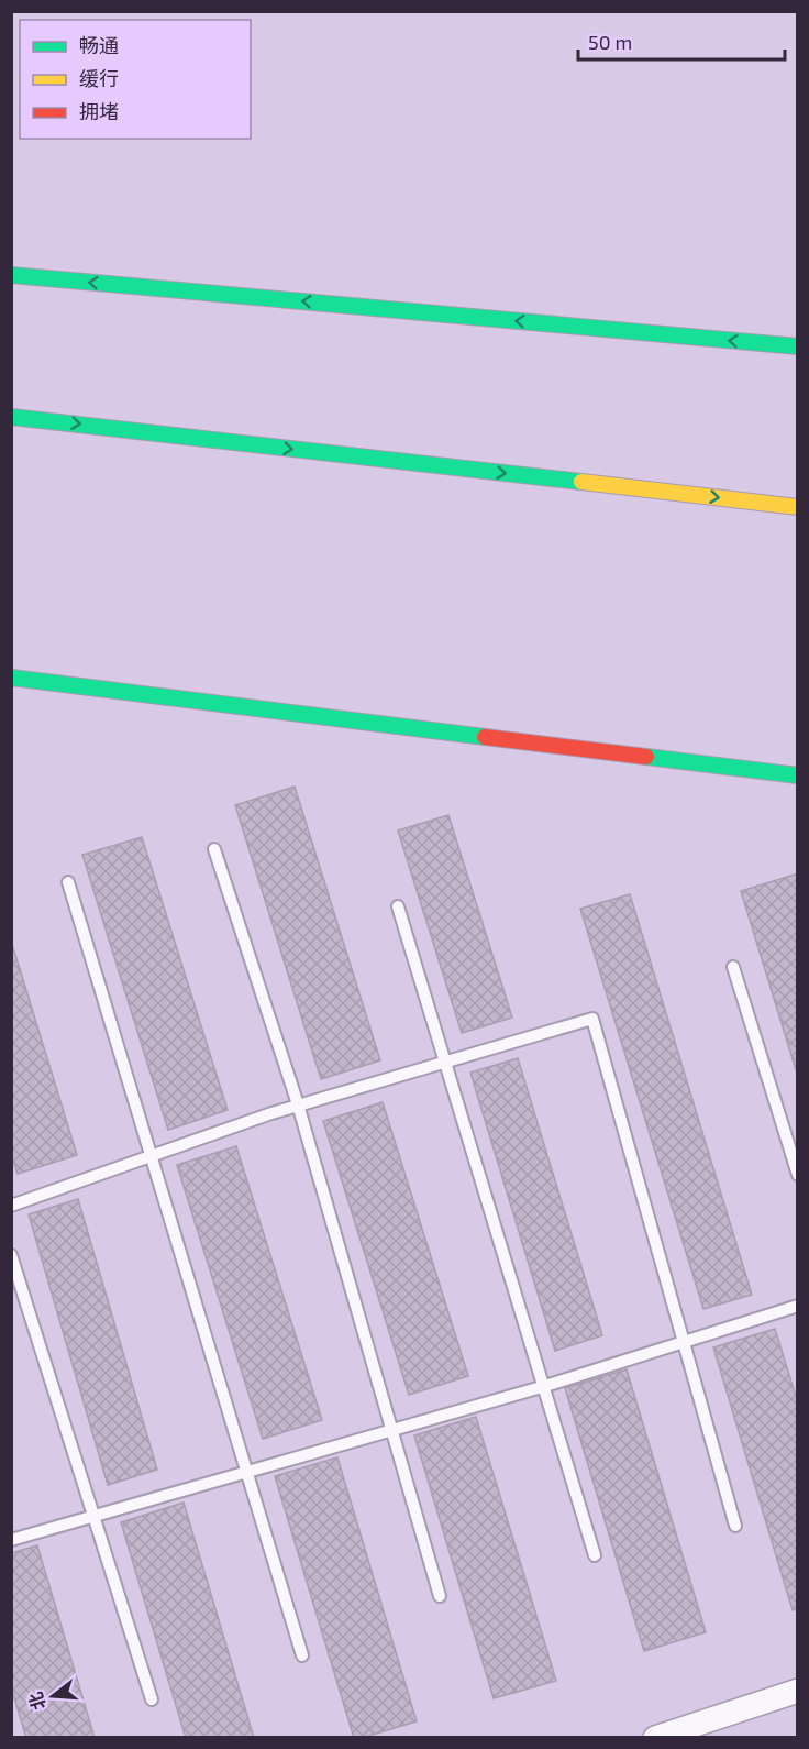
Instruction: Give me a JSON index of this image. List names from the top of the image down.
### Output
{
  "legend": ["畅通", "缓行", "拥堵"],
  "scale_bar": "50 m",
  "north": "left"
}
